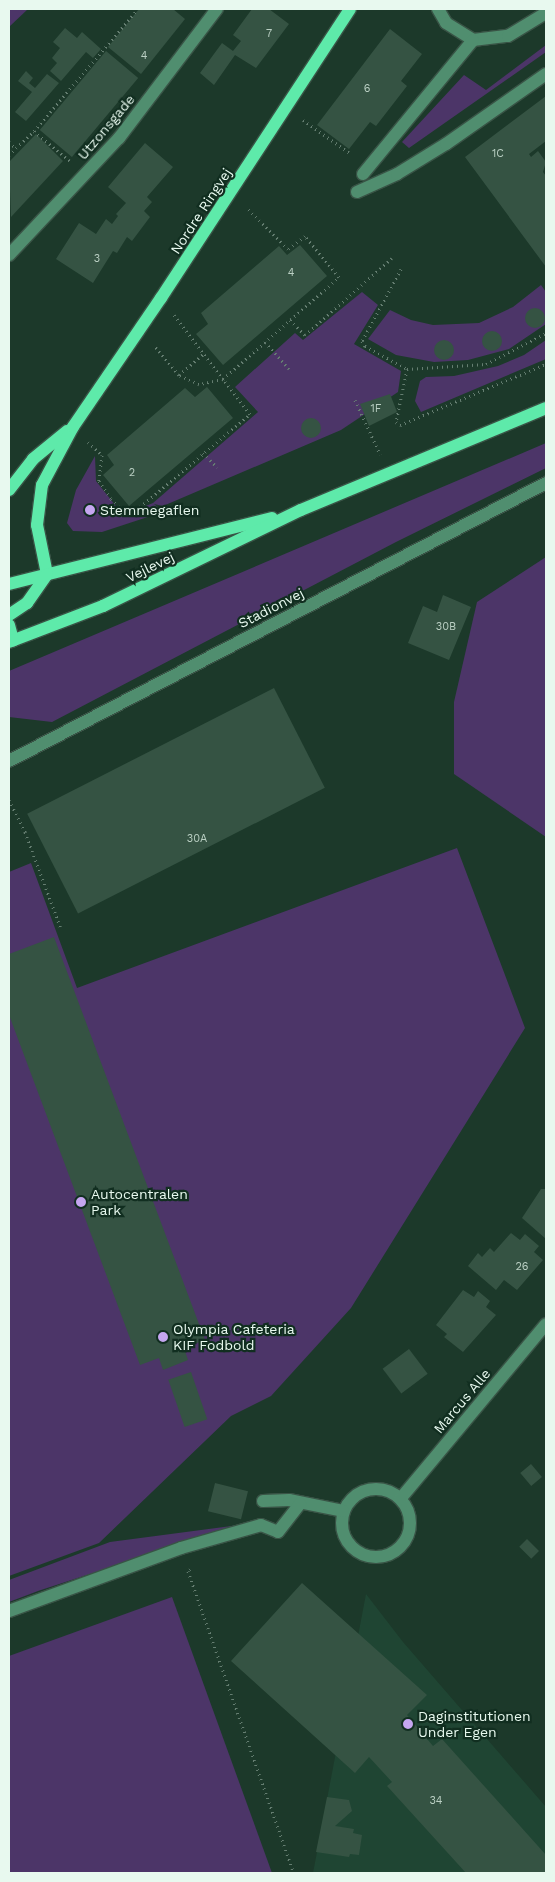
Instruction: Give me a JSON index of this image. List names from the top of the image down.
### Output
{
  "streets": {
    "main road": ["Nordre Ringvej", "Vejlevej"],
    "street": ["Utzonsgade", "Stadionvej", "Marcus Alle"]
  },
  "crossings": [
    ["Nordre Ringvej", "Vejlevej"]
  ],
  "places": [
    "Stemmegaflen",
    "Autocentralen Park",
    "Olympia Cafeteria KIF Fodbold",
    "Daginstitutionen Under Egen"
  ],
  "house_numbers": [
    "7",
    "4",
    "6",
    "1C",
    "3",
    "4",
    "1F",
    "2",
    "30B",
    "30A",
    "26",
    "34"
  ]
}
